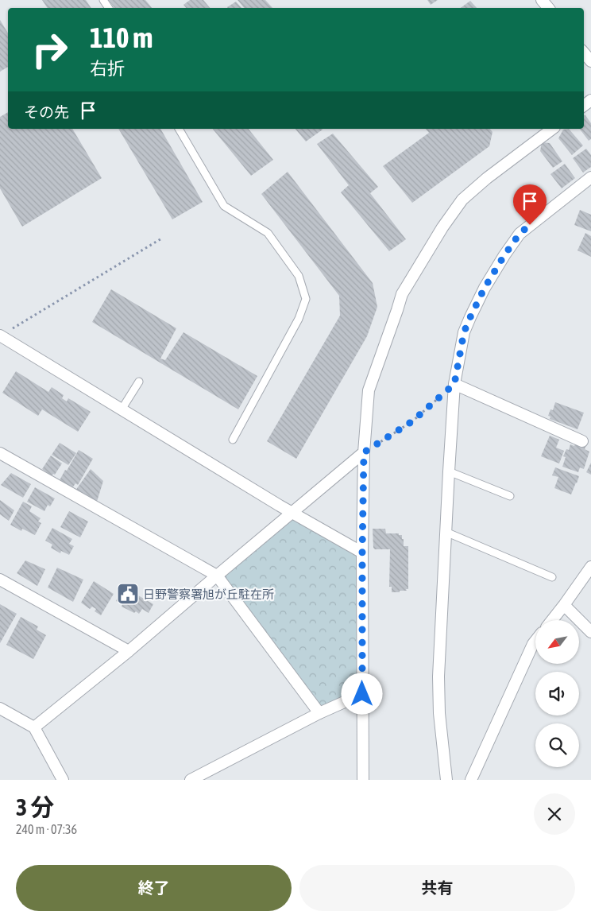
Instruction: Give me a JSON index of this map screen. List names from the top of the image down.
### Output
{
  "places": {
    "public building": ["日野警察署旭が丘駐在所"]
  },
  "north": "bottom left",
  "page": {
    "turn": ["110 m", "右折"],
    "then": "その先",
    "heading": ["3 分", "240 m · 07:36"],
    "buttons": ["終了", "共有"]
  }
}
